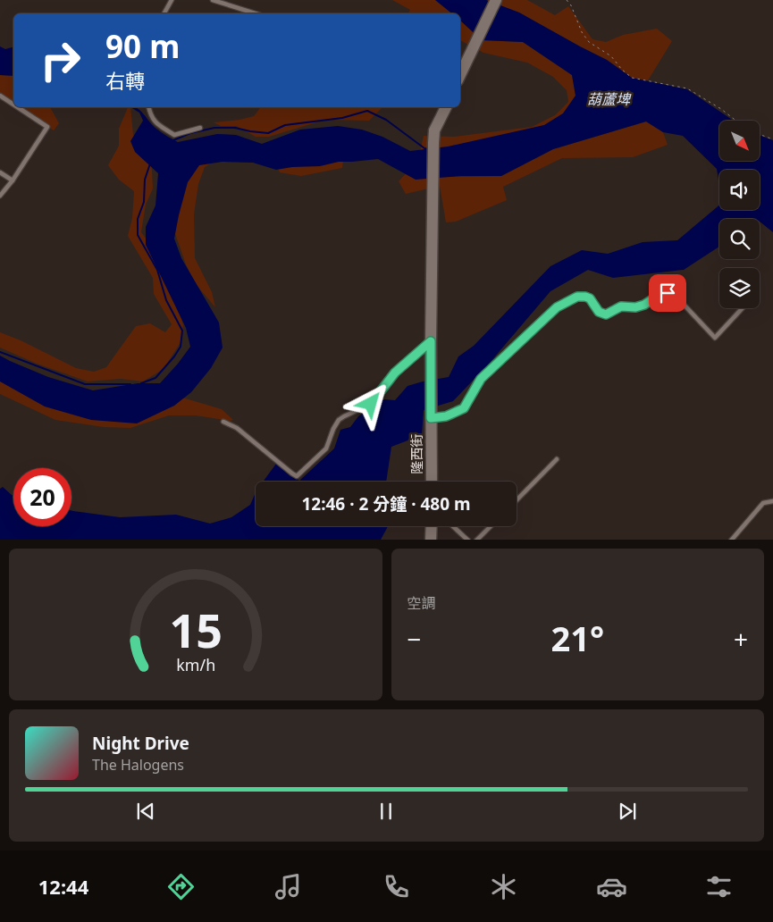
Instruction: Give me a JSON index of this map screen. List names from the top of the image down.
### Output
{
  "streets": {
    "street": ["隆西街"]
  },
  "water": ["葫蘆埤"],
  "north": "bottom right",
  "page": {
    "turn": ["90 m", "右轉"],
    "limit": "20",
    "trip": "12:46 · 2 分鐘 · 480 m",
    "tile": "空調",
    "heat": ["−", "21°", "+"],
    "song": ["Night Drive", "The Halogens"],
    "tabs": "12:44",
    "gauge": ["15", "km/h"]
  }
}
